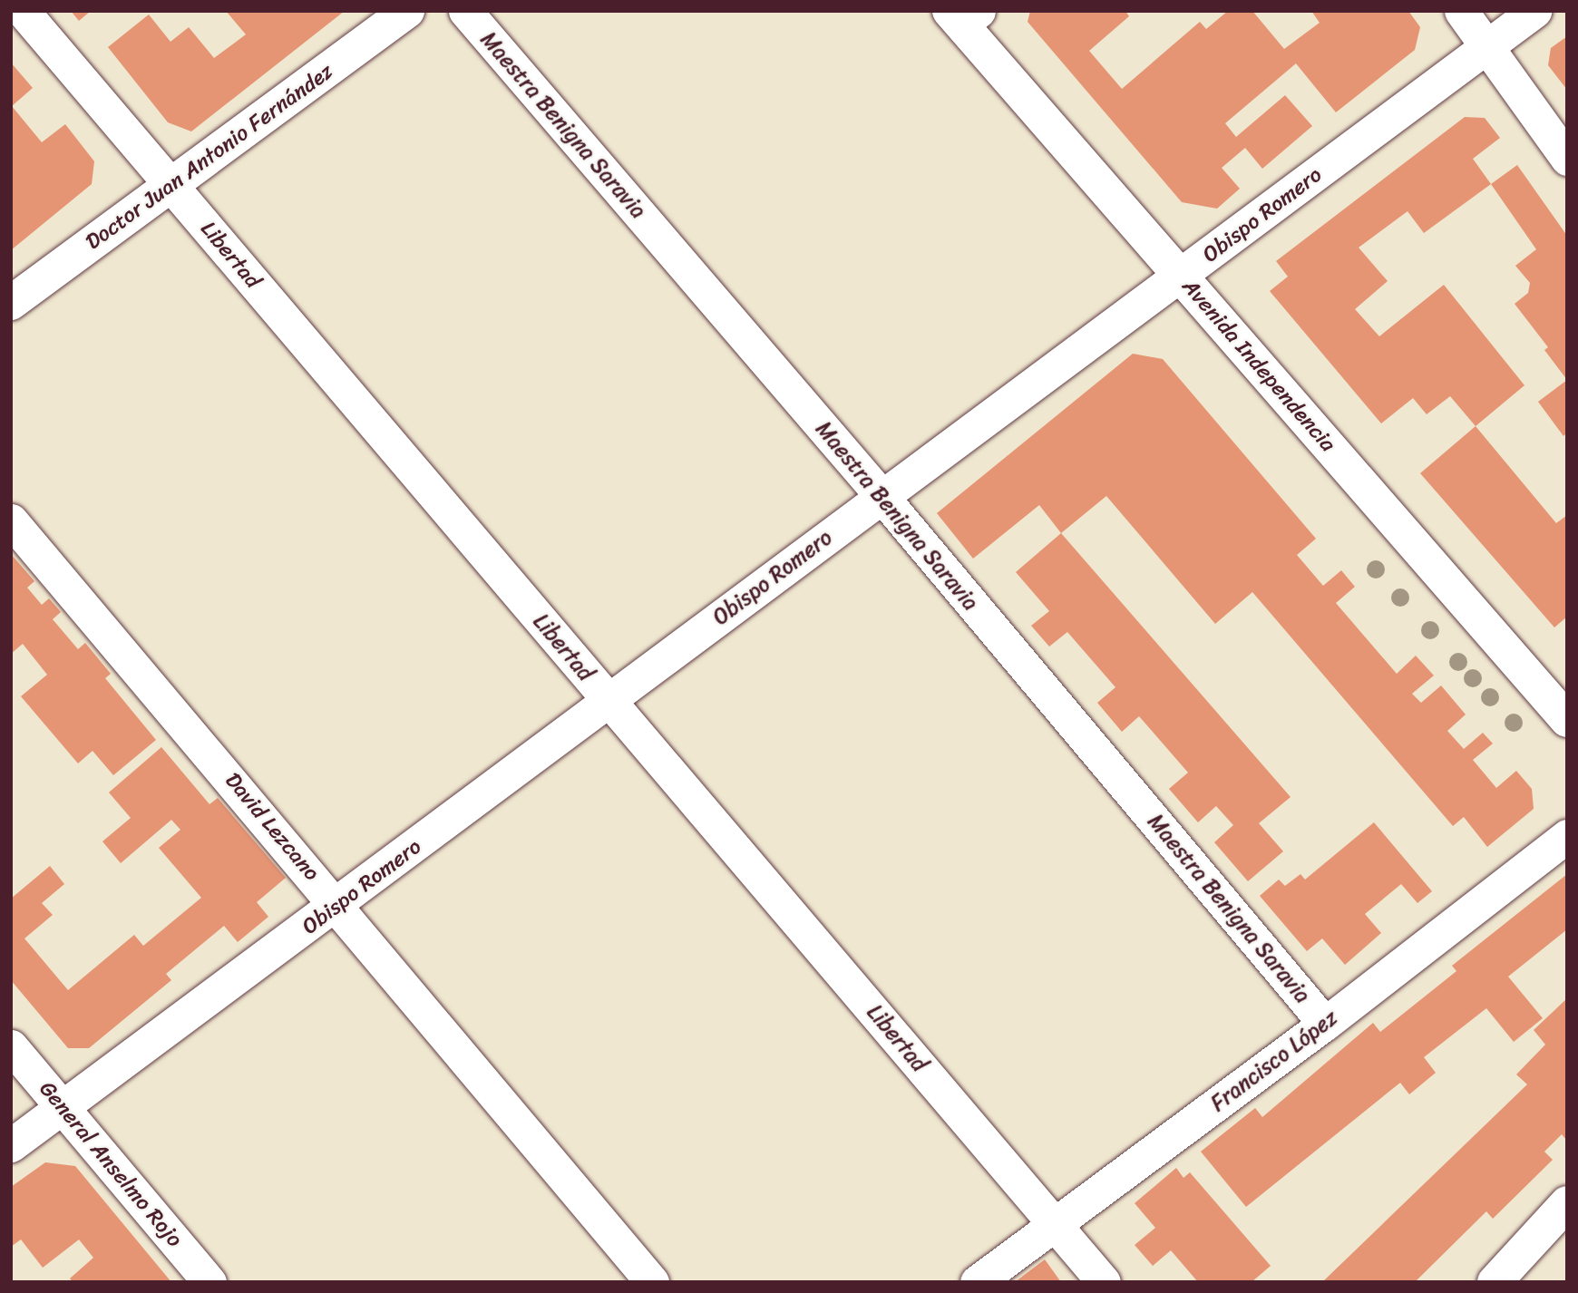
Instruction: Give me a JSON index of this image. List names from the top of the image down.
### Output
{
  "streets": {
    "main road": ["Doctor Juan Antonio Fernández", "Avenida Independencia"],
    "street": [
      "Maestra Benigna Saravia",
      "Obispo Romero",
      "Libertad",
      "David Lezcano",
      "Francisco López",
      "General Anselmo Rojo"
    ]
  },
  "crossings": [
    ["Maestra Benigna Saravia", "Obispo Romero"],
    ["Maestra Benigna Saravia", "Francisco López"],
    ["Doctor Juan Antonio Fernández", "Libertad"],
    ["Obispo Romero", "Libertad"],
    ["Obispo Romero", "Avenida Independencia"],
    ["Obispo Romero", "David Lezcano"],
    ["Obispo Romero", "General Anselmo Rojo"],
    ["Libertad", "Francisco López"]
  ]
}
